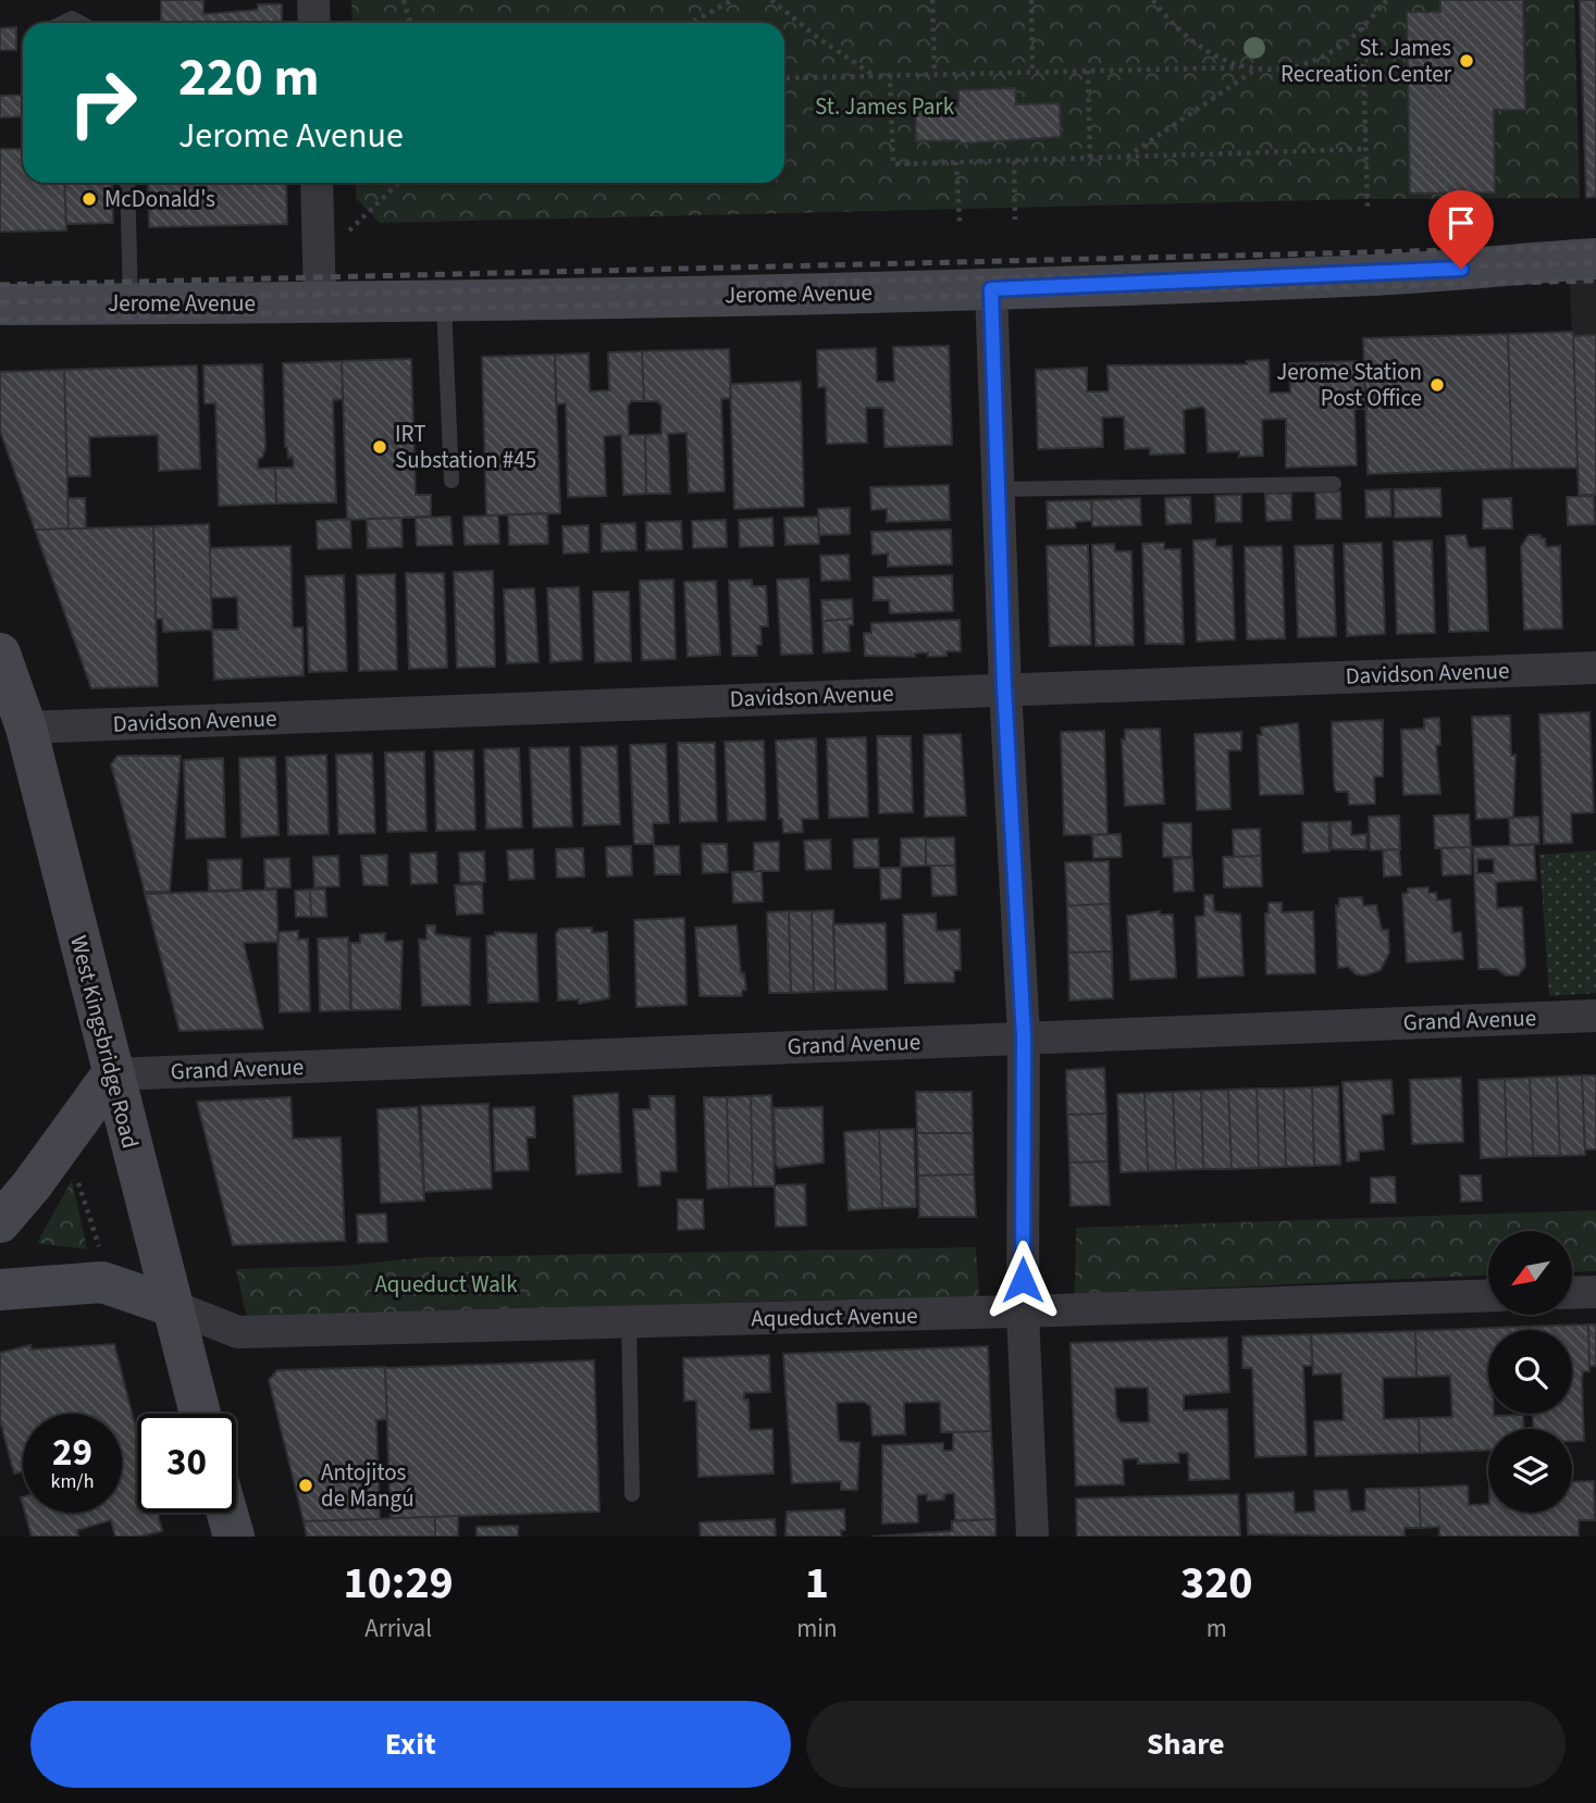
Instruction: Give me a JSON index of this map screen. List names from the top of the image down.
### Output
{
  "streets": {
    "main road": ["Jerome Avenue", "West Kingsbridge Road"],
    "street": ["Davidson Avenue", "Grand Avenue", "Aqueduct Avenue"]
  },
  "crossings": [
    ["Davidson Avenue", "West Kingsbridge Road"],
    ["Grand Avenue", "West Kingsbridge Road"],
    ["West Kingsbridge Road", "Aqueduct Avenue"]
  ],
  "parks": ["St. James Park", "Aqueduct Walk"],
  "places": [
    "St. James Recreation Center",
    "McDonald's",
    "Jerome Station Post Office",
    "IRT Substation #45",
    "Antojitos de Mangú"
  ],
  "north": "bottom left",
  "page": {
    "turn": ["220 m", "Jerome Avenue"],
    "speed": "29 km/h",
    "limit": "30",
    "eta": [
      "10:29",
      "Arrival",
      "1",
      "min",
      "320",
      "m"
    ],
    "buttons": ["Exit", "Share"]
  }
}
